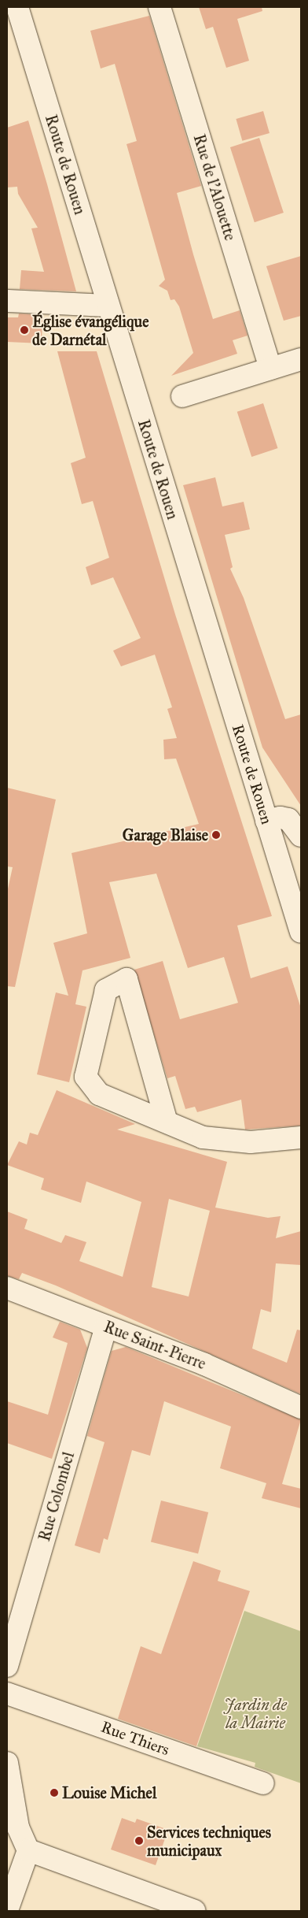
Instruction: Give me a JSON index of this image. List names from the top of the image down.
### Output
{
  "streets": {
    "street": [
      "Route de Rouen",
      "Rue de l'Alouette",
      "Rue Saint-Pierre",
      "Rue Colombel",
      "Rue Thiers"
    ]
  },
  "crossings": [
    ["Rue Saint-Pierre", "Rue Colombel"]
  ],
  "parks": ["Jardin de la Mairie"],
  "places": [
    "Église évangélique de Darnétal",
    "Garage Blaise",
    "Louise Michel",
    "Services techniques municipaux"
  ]
}
